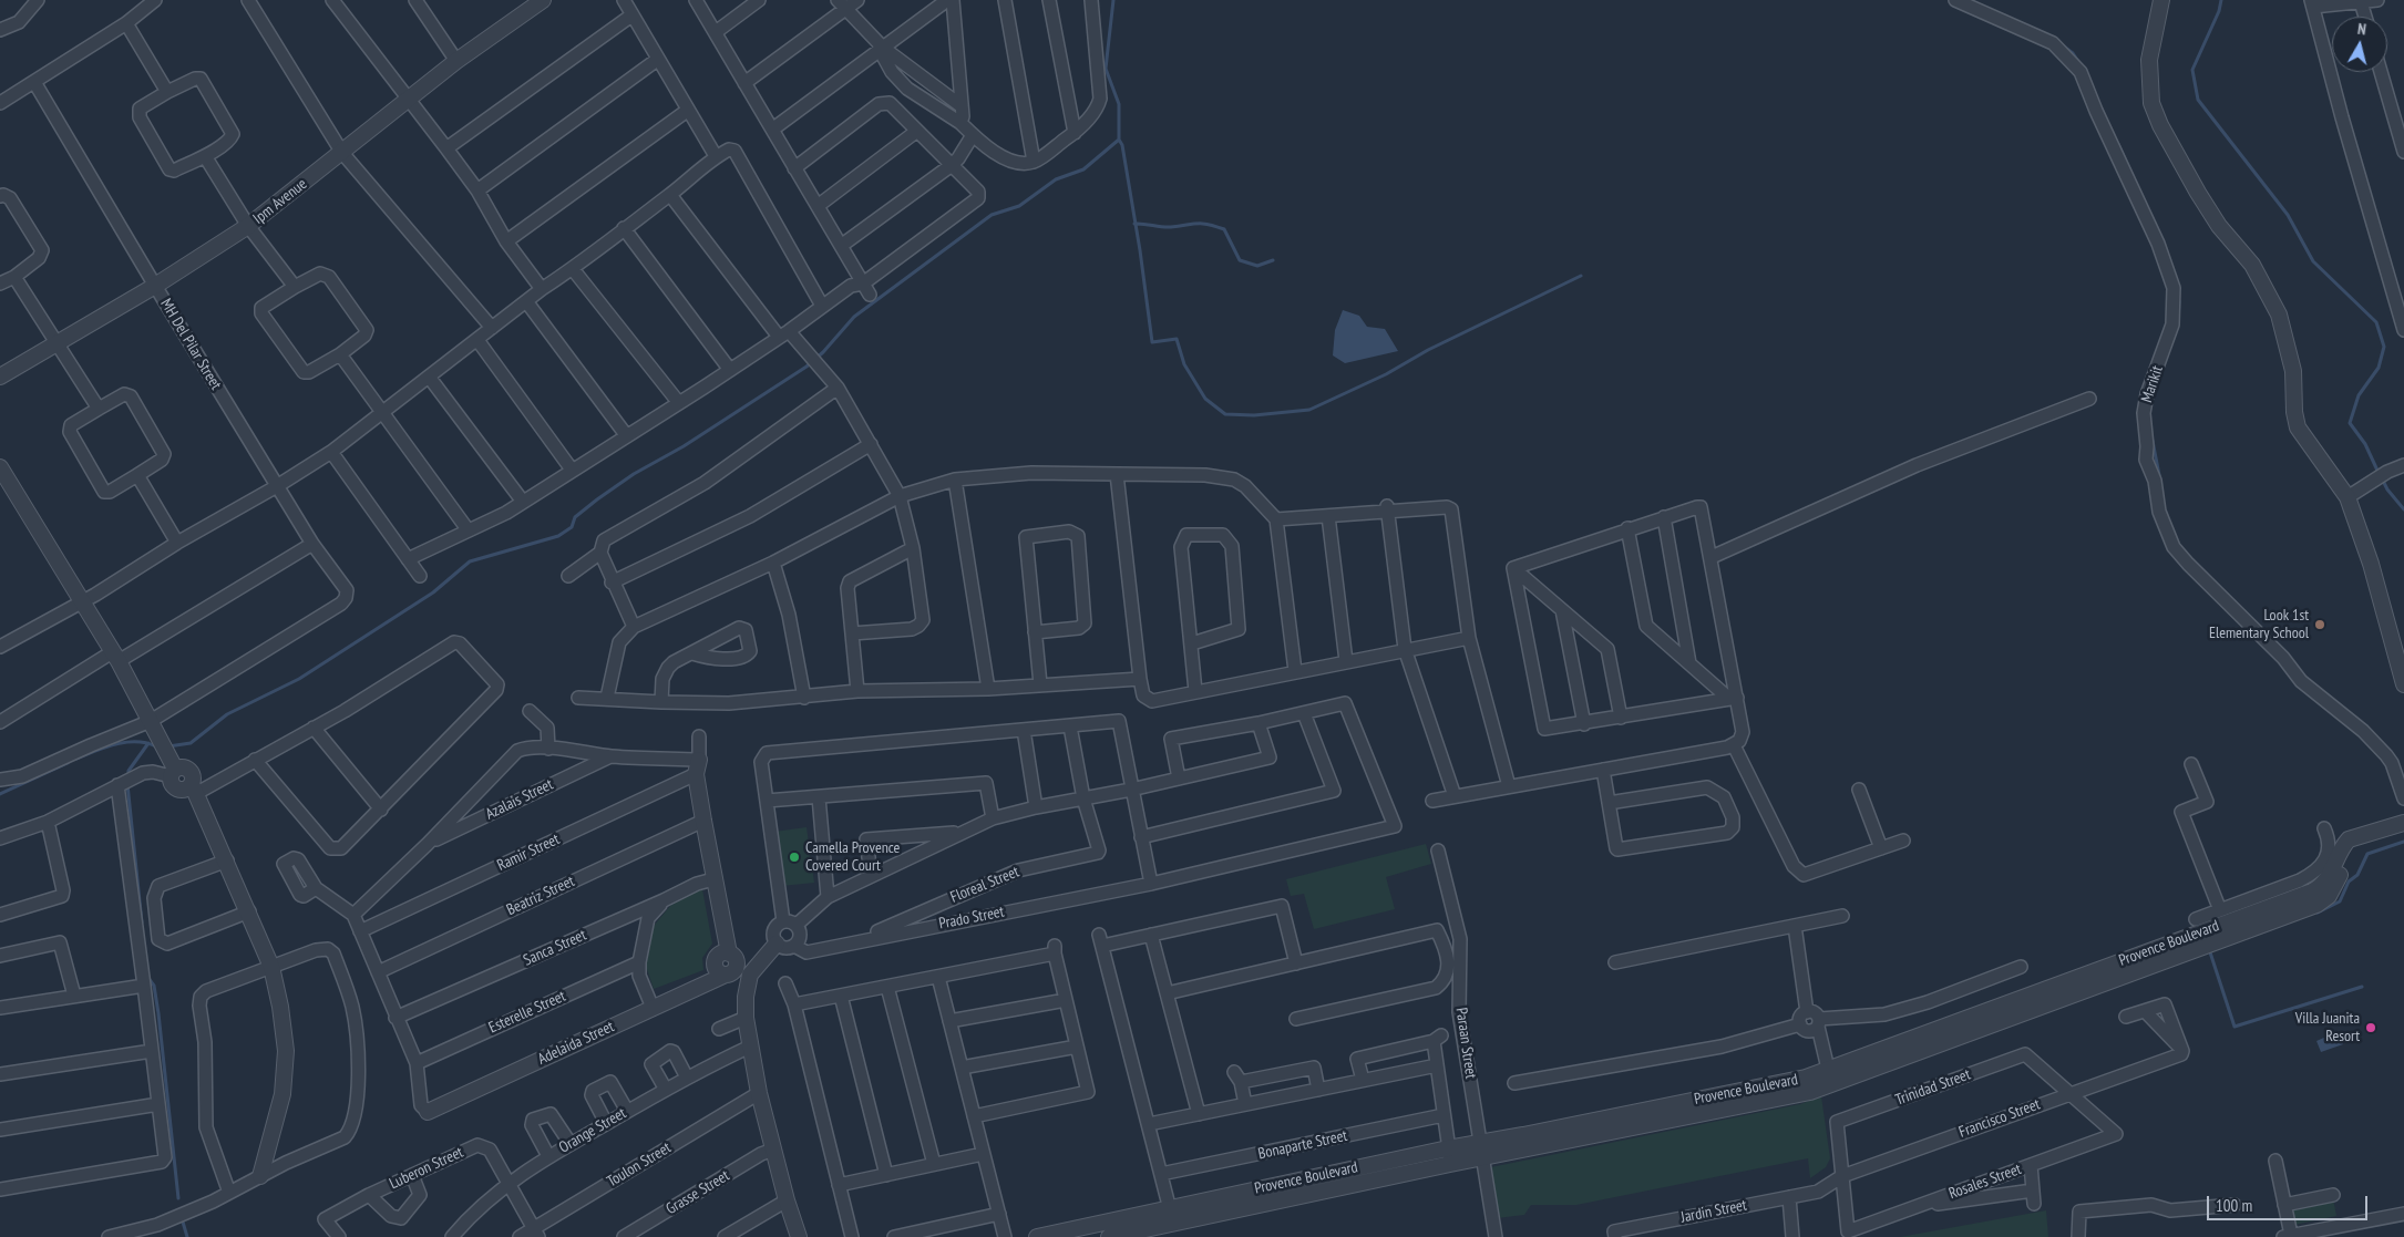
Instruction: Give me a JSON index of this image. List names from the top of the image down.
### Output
{
  "streets": {
    "street": [
      "Ipm Avenue",
      "MH Del Pilar Street",
      "Marikit",
      "Azalais Street",
      "Ramir Street",
      "Floreal Street",
      "Beatriz Street",
      "Prado Street",
      "Provence Boulevard",
      "Sanca Street",
      "Esterelle Street",
      "Adelaida Street",
      "Paraan Street",
      "Trinidad Street",
      "Francisco Street",
      "Orange Street",
      "Bonaparte Street",
      "Toulon Street",
      "Luberon Street",
      "Rosales Street",
      "Grasse Street",
      "Jardin Street"
    ]
  },
  "crossings": [
    ["Ipm Avenue", "MH Del Pilar Street"],
    ["Floreal Street", "Prado Street"],
    ["Provence Boulevard", "Paraan Street"],
    ["Trinidad Street", "Francisco Street"],
    ["Trinidad Street", "Rosales Street"],
    ["Francisco Street", "Rosales Street"],
    ["Francisco Street", "Jardin Street"],
    ["Orange Street", "Luberon Street"],
    ["Toulon Street", "Luberon Street"]
  ],
  "places": ["Look 1st Elementary School", "Camella Provence Covered Court", "Villa Juanita Resort"],
  "scale_bar": "100 m",
  "north": "top"
}
